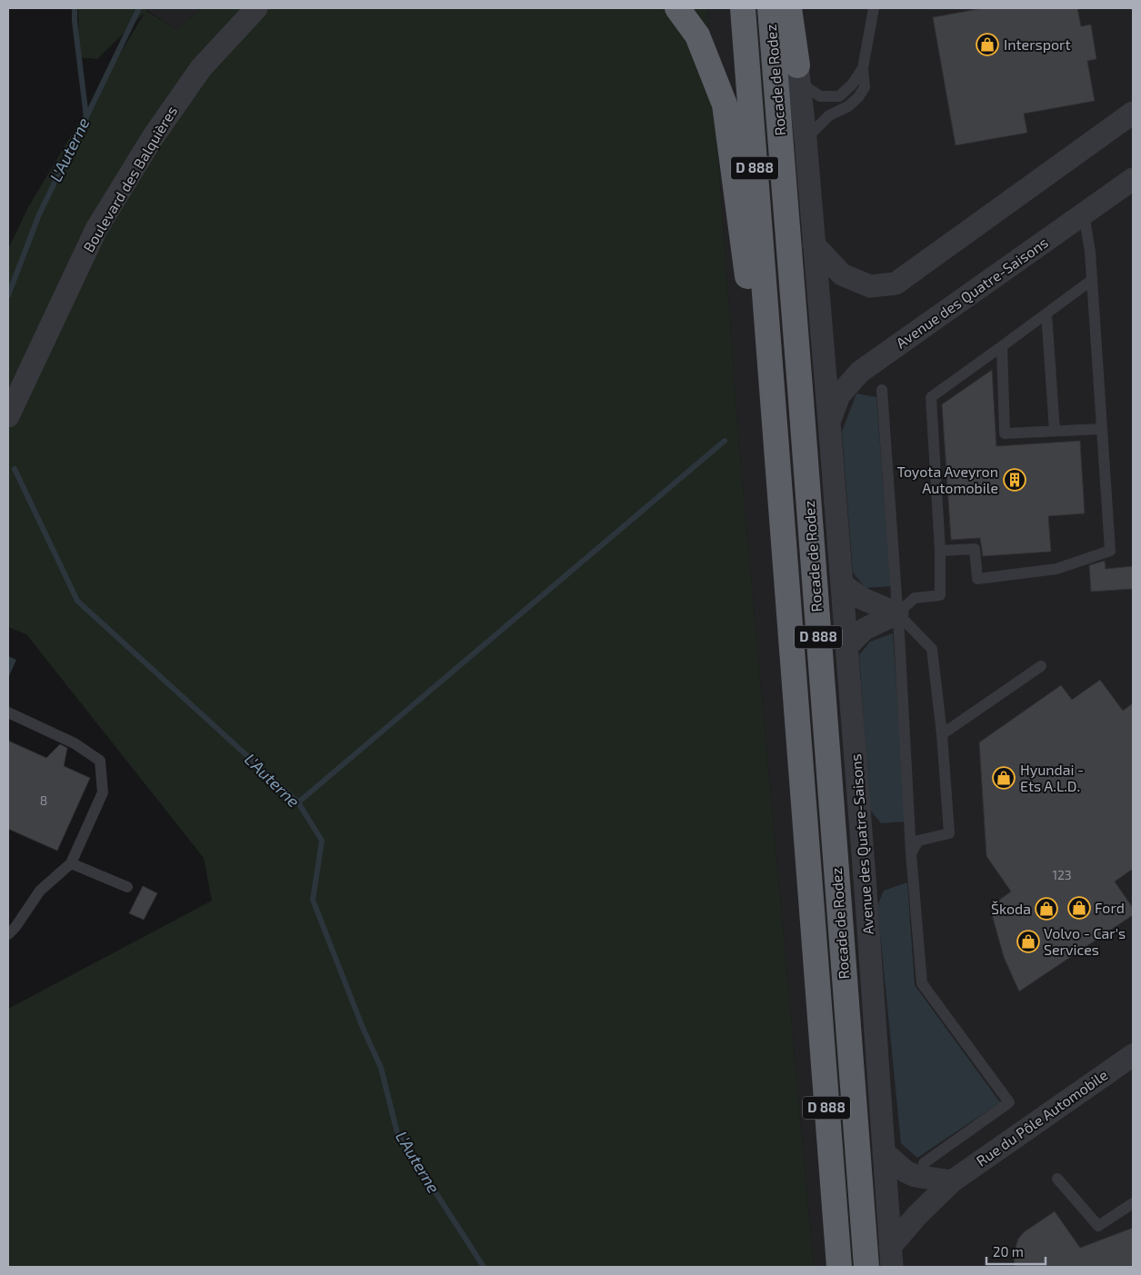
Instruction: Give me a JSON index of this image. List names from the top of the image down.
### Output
{
  "streets": {
    "highway": ["Rocade de Rodez", "D 888"],
    "street": ["Boulevard des Balquières", "Avenue des Quatre-Saisons", "Rue du Pôle Automobile"]
  },
  "crossings": [
    ["Avenue des Quatre-Saisons", "Rue du Pôle Automobile"]
  ],
  "water": ["L'Auterne"],
  "places": {
    "shop": [
      "Intersport",
      "Hyundai - Ets A.L.D.",
      "Ford",
      "Škoda",
      "Volvo - Car's Services"
    ],
    "building": ["Toyota Aveyron Automobile"]
  },
  "house_numbers": ["8", "123"],
  "scale_bar": "20 m"
}
